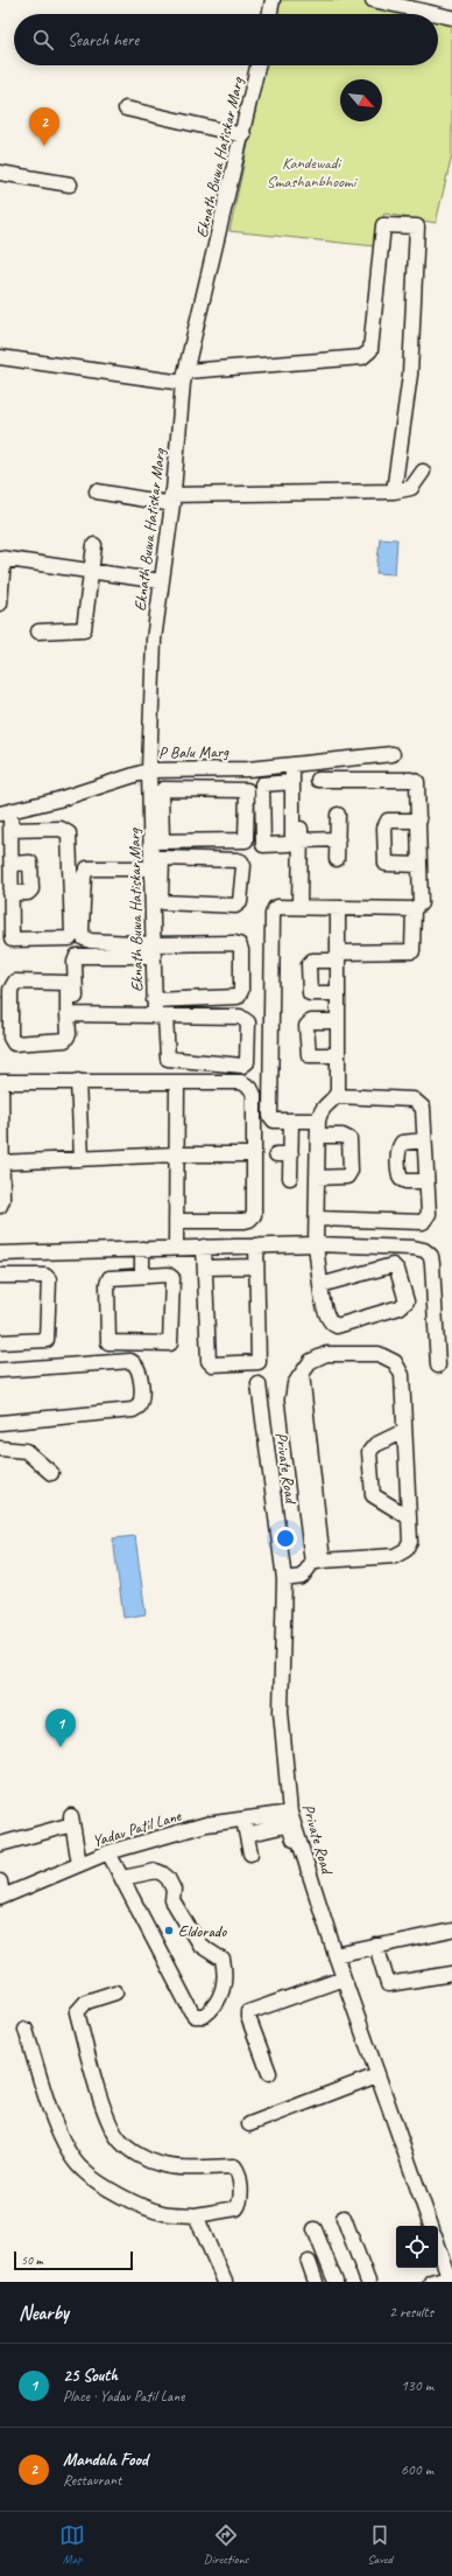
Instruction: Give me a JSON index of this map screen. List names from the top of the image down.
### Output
{
  "streets": {
    "street": [
      "Eknath Buwa Hatiskar Marg",
      "P Balu Marg",
      "Private Road",
      "Yadav Patil Lane"
    ]
  },
  "crossings": [
    ["Eknath Buwa Hatiskar Marg", "P Balu Marg"],
    ["Private Road", "Yadav Patil Lane"]
  ],
  "parks": ["Kandewadi Smashanbhoomi"],
  "places": ["Eldorado"],
  "scale_bar": "50 m",
  "north": "bottom right",
  "page": {
    "search": "Search here",
    "pins": ["2", "1"],
    "scale": "50 m",
    "heading": ["Nearby", "2 results"],
    "list": [
      {
        "mark": "1",
        "name": "25 South",
        "note": "Place · Yadav Patil Lane",
        "value": "130 m"
      },
      {
        "mark": "2",
        "name": "Mandala Food",
        "note": "Restaurant",
        "value": "600 m"
      }
    ],
    "nav": ["Map", "Directions", "Saved"]
  }
}
